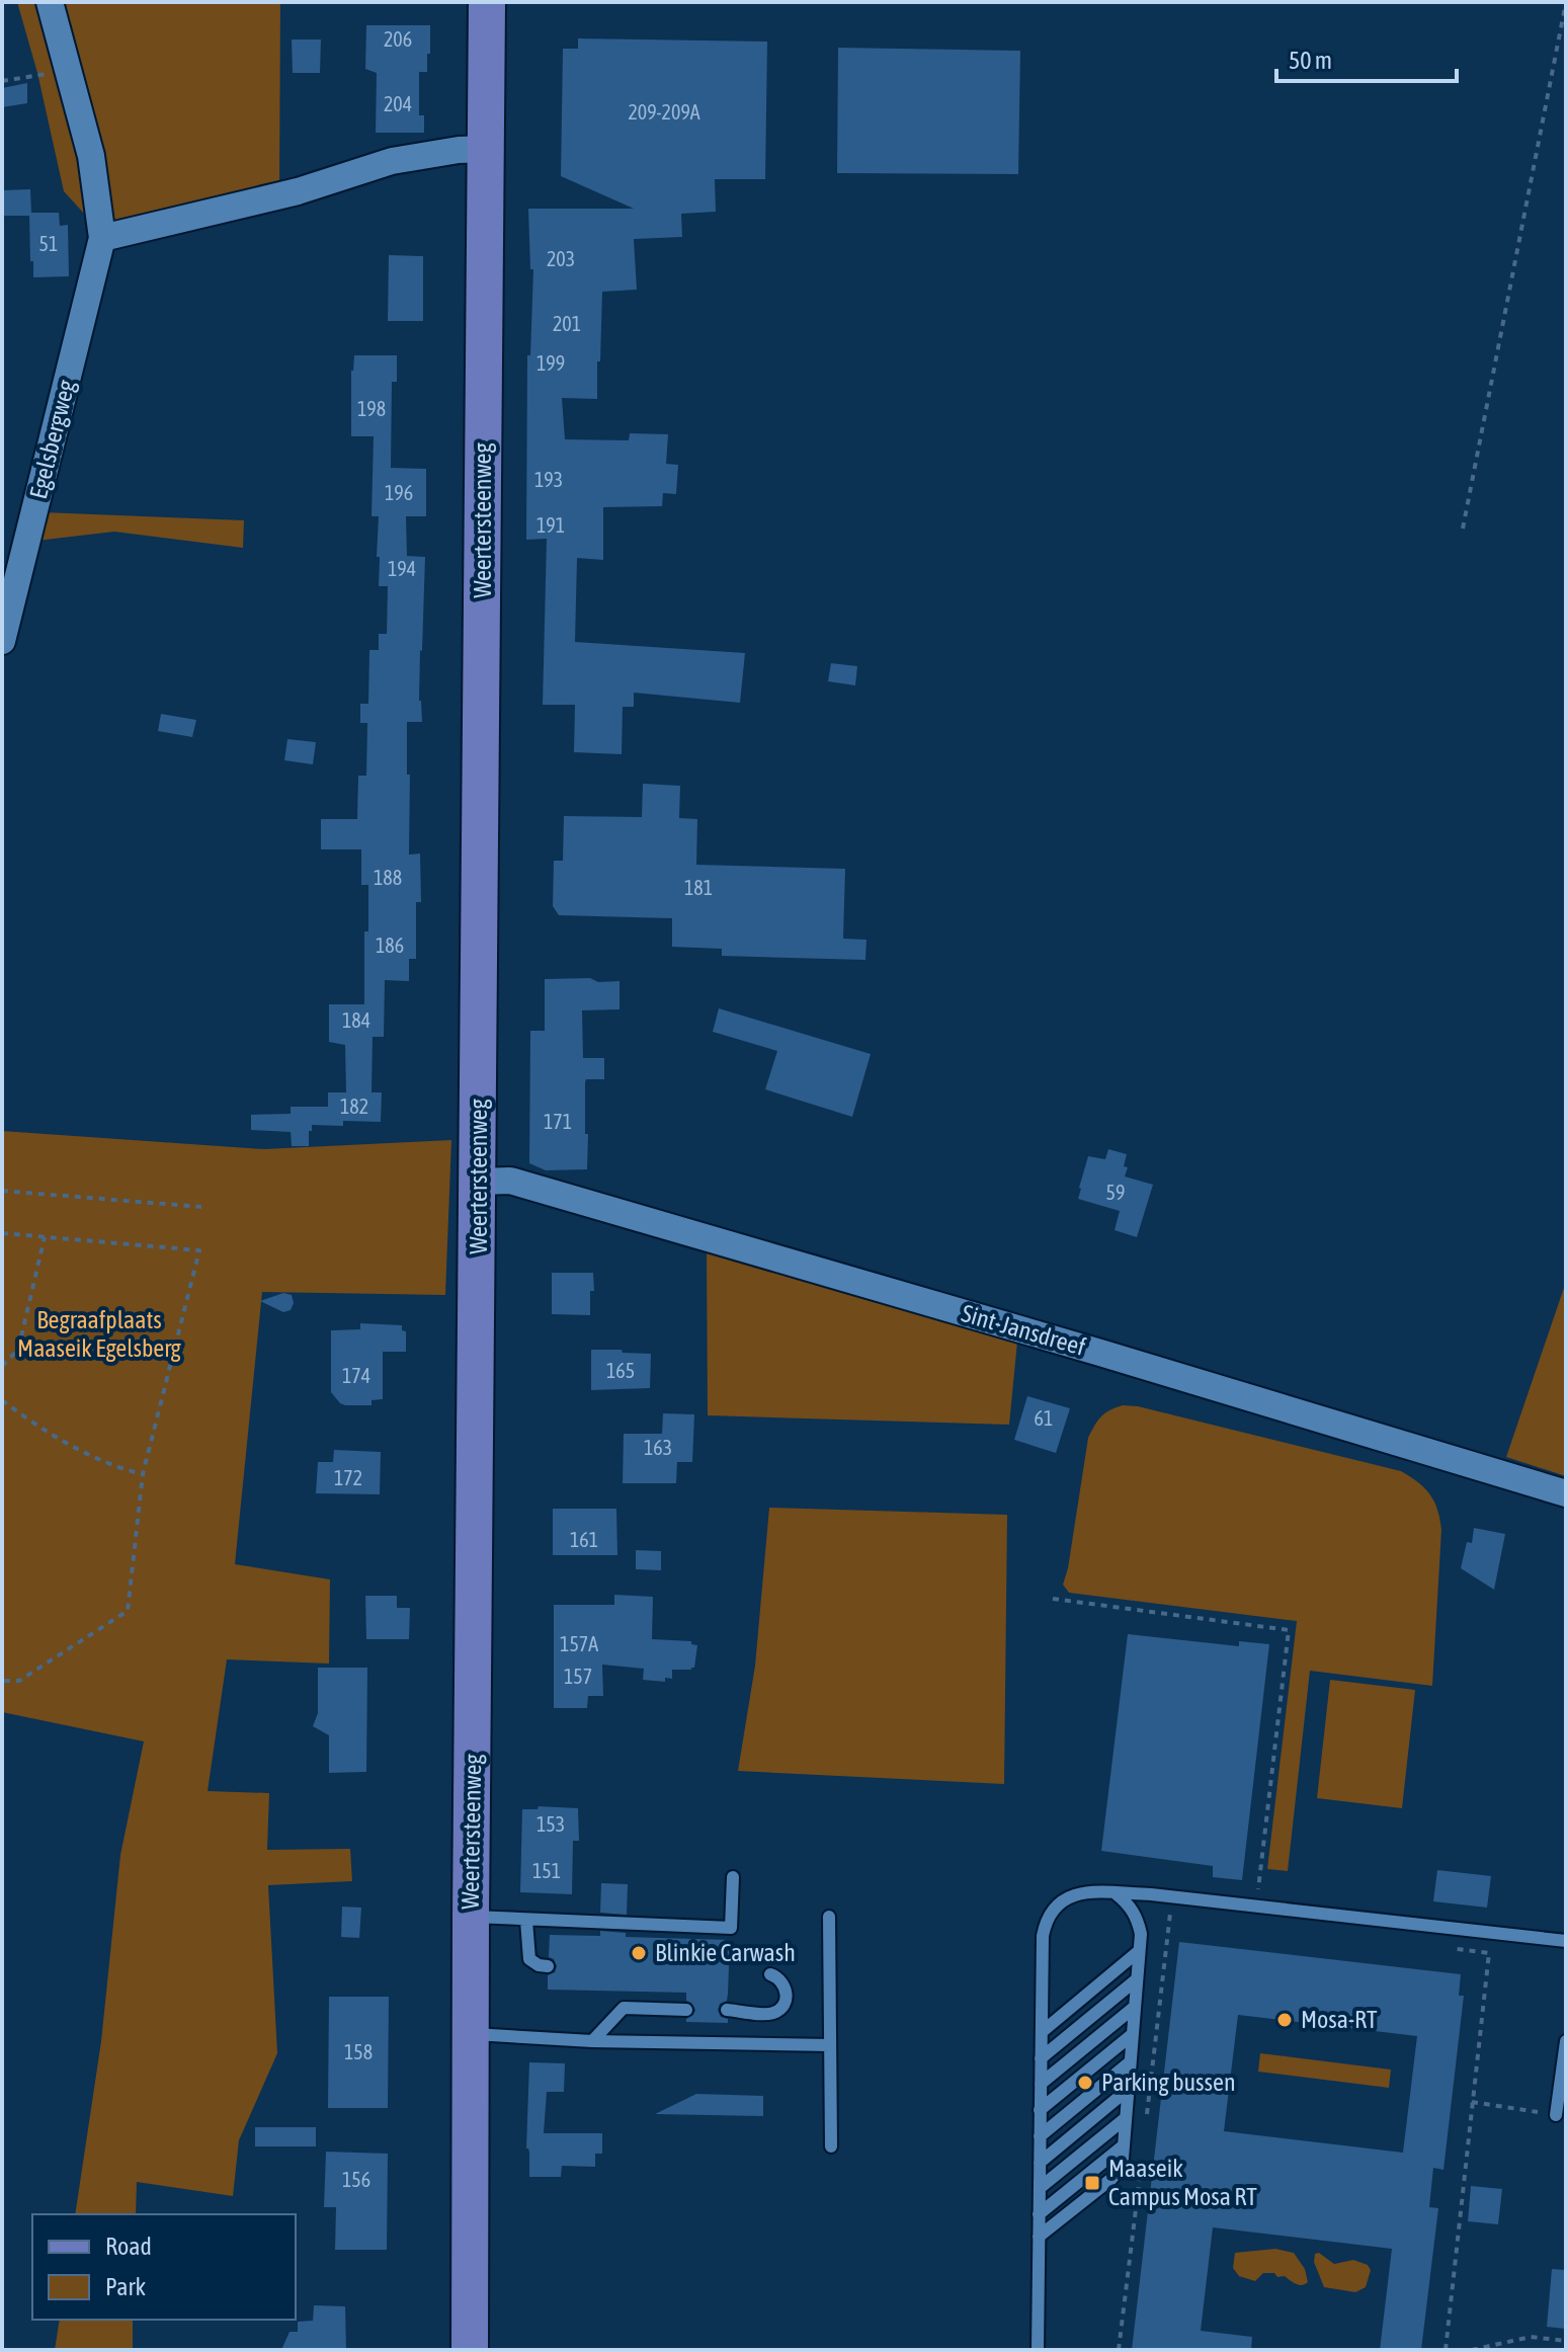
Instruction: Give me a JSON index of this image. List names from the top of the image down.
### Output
{
  "streets": {
    "main road": ["Weertersteenweg"],
    "street": ["Egelsbergweg", "Sint-Jansdreef"]
  },
  "crossings": [
    ["Weertersteenweg", "Sint-Jansdreef"]
  ],
  "parks": ["Begraafplaats Maaseik Egelsberg"],
  "places": {
    "other": ["Blinkie Carwash", "Mosa-RT", "Parking bussen"],
    "transit": ["Maaseik Campus Mosa RT"]
  },
  "house_numbers": [
    "206",
    "204",
    "209-209A",
    "51",
    "203",
    "201",
    "199",
    "198",
    "193",
    "196",
    "191",
    "194",
    "188",
    "181",
    "186",
    "184",
    "182",
    "171",
    "59",
    "165",
    "174",
    "61",
    "163",
    "172",
    "161",
    "157A",
    "157",
    "153",
    "151",
    "158",
    "156"
  ],
  "legend": ["Road", "Park"],
  "scale_bar": "50 m"
}
